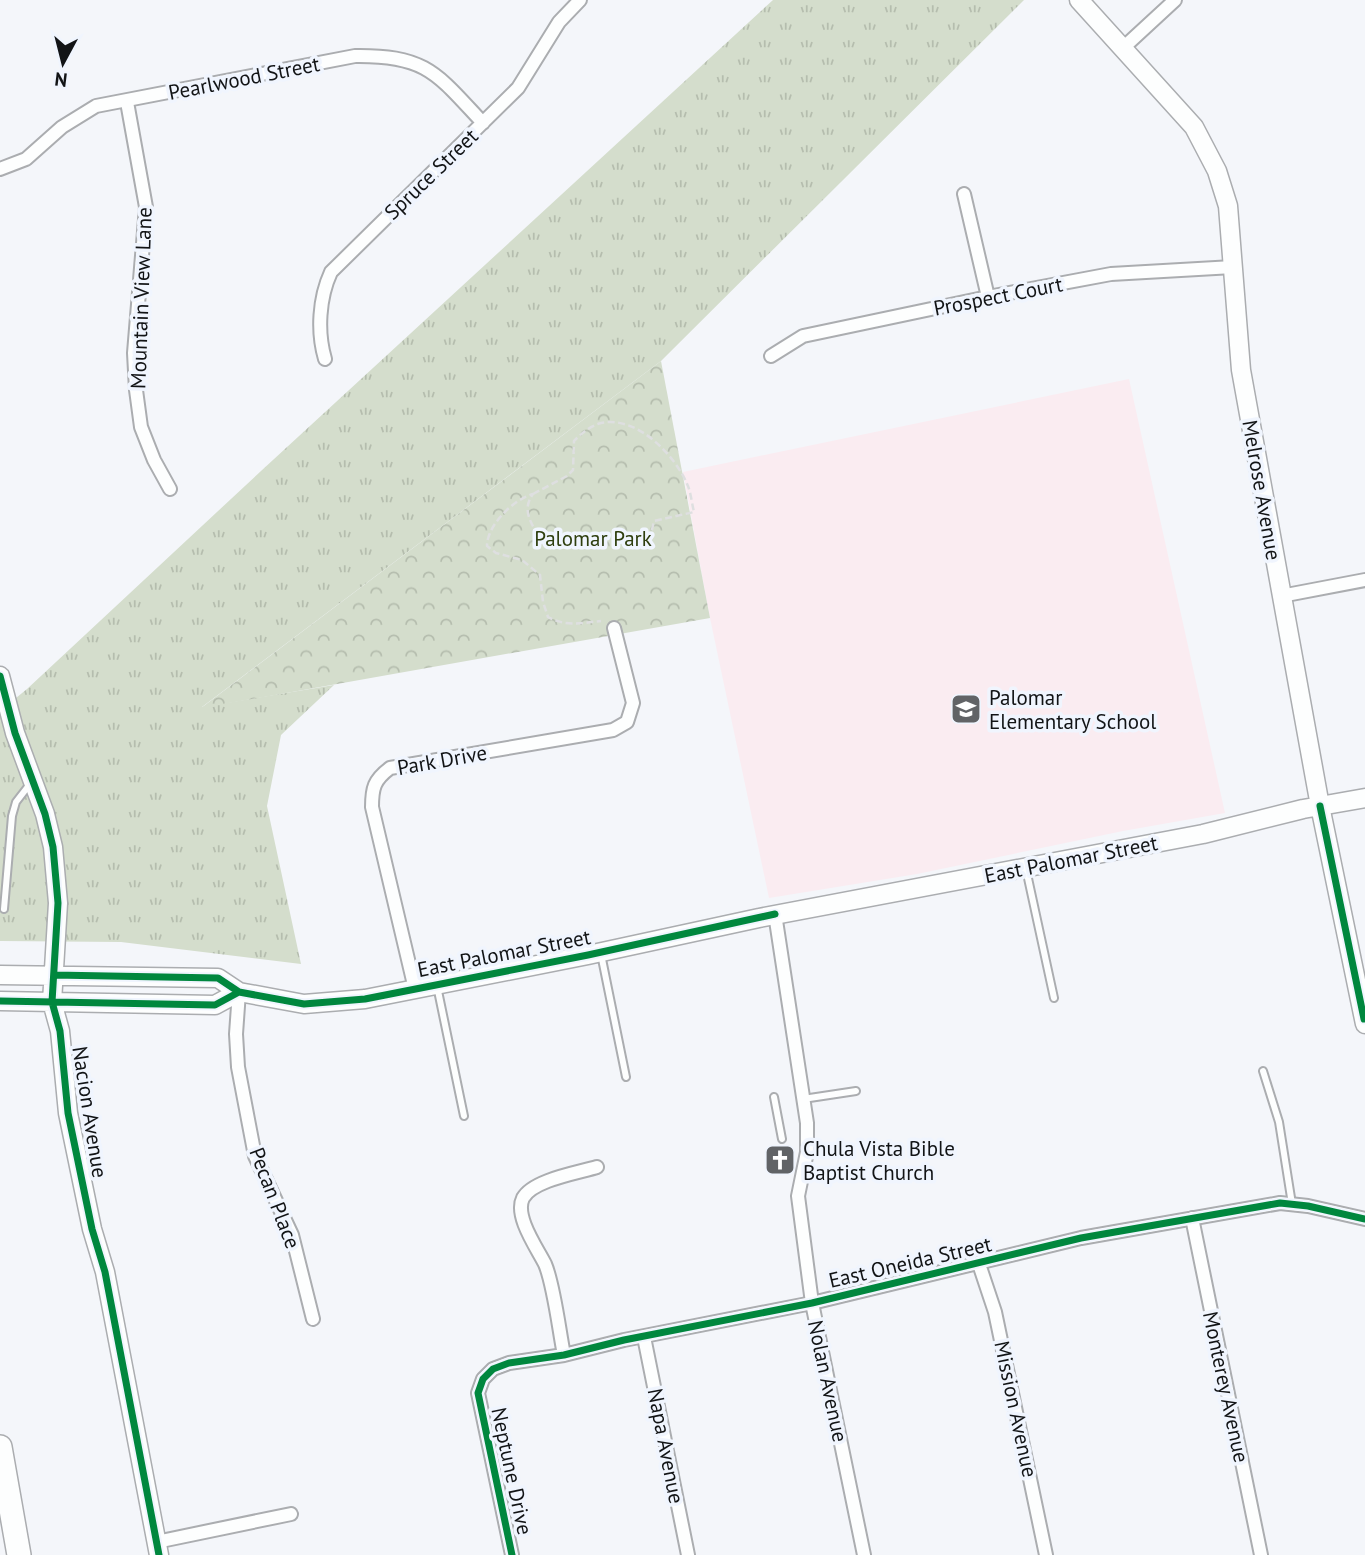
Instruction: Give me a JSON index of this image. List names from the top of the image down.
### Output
{
  "streets": {
    "street": [
      "Pearlwood Street",
      "Spruce Street",
      "Prospect Court",
      "Mountain View Lane",
      "Melrose Avenue",
      "Park Drive",
      "East Palomar Street",
      "Nacion Avenue",
      "Pecan Place",
      "East Oneida Street",
      "Nolan Avenue",
      "Monterey Avenue",
      "Mission Avenue",
      "Napa Avenue",
      "Neptune Drive"
    ]
  },
  "crossings": [
    ["Pearlwood Street", "Spruce Street"],
    ["Pearlwood Street", "Mountain View Lane"],
    ["Prospect Court", "Melrose Avenue"],
    ["Melrose Avenue", "East Palomar Street"],
    ["Park Drive", "East Palomar Street"],
    ["East Palomar Street", "Nacion Avenue"],
    ["East Palomar Street", "Pecan Place"],
    ["East Palomar Street", "Nolan Avenue"],
    ["East Oneida Street", "Nolan Avenue"],
    ["East Oneida Street", "Monterey Avenue"],
    ["East Oneida Street", "Mission Avenue"],
    ["East Oneida Street", "Napa Avenue"],
    ["East Oneida Street", "Neptune Drive"]
  ],
  "parks": ["Palomar Park"],
  "places": {
    "school or university": ["Palomar Elementary School"],
    "church": ["Chula Vista Bible Baptist Church"]
  },
  "north": "bottom"
}
